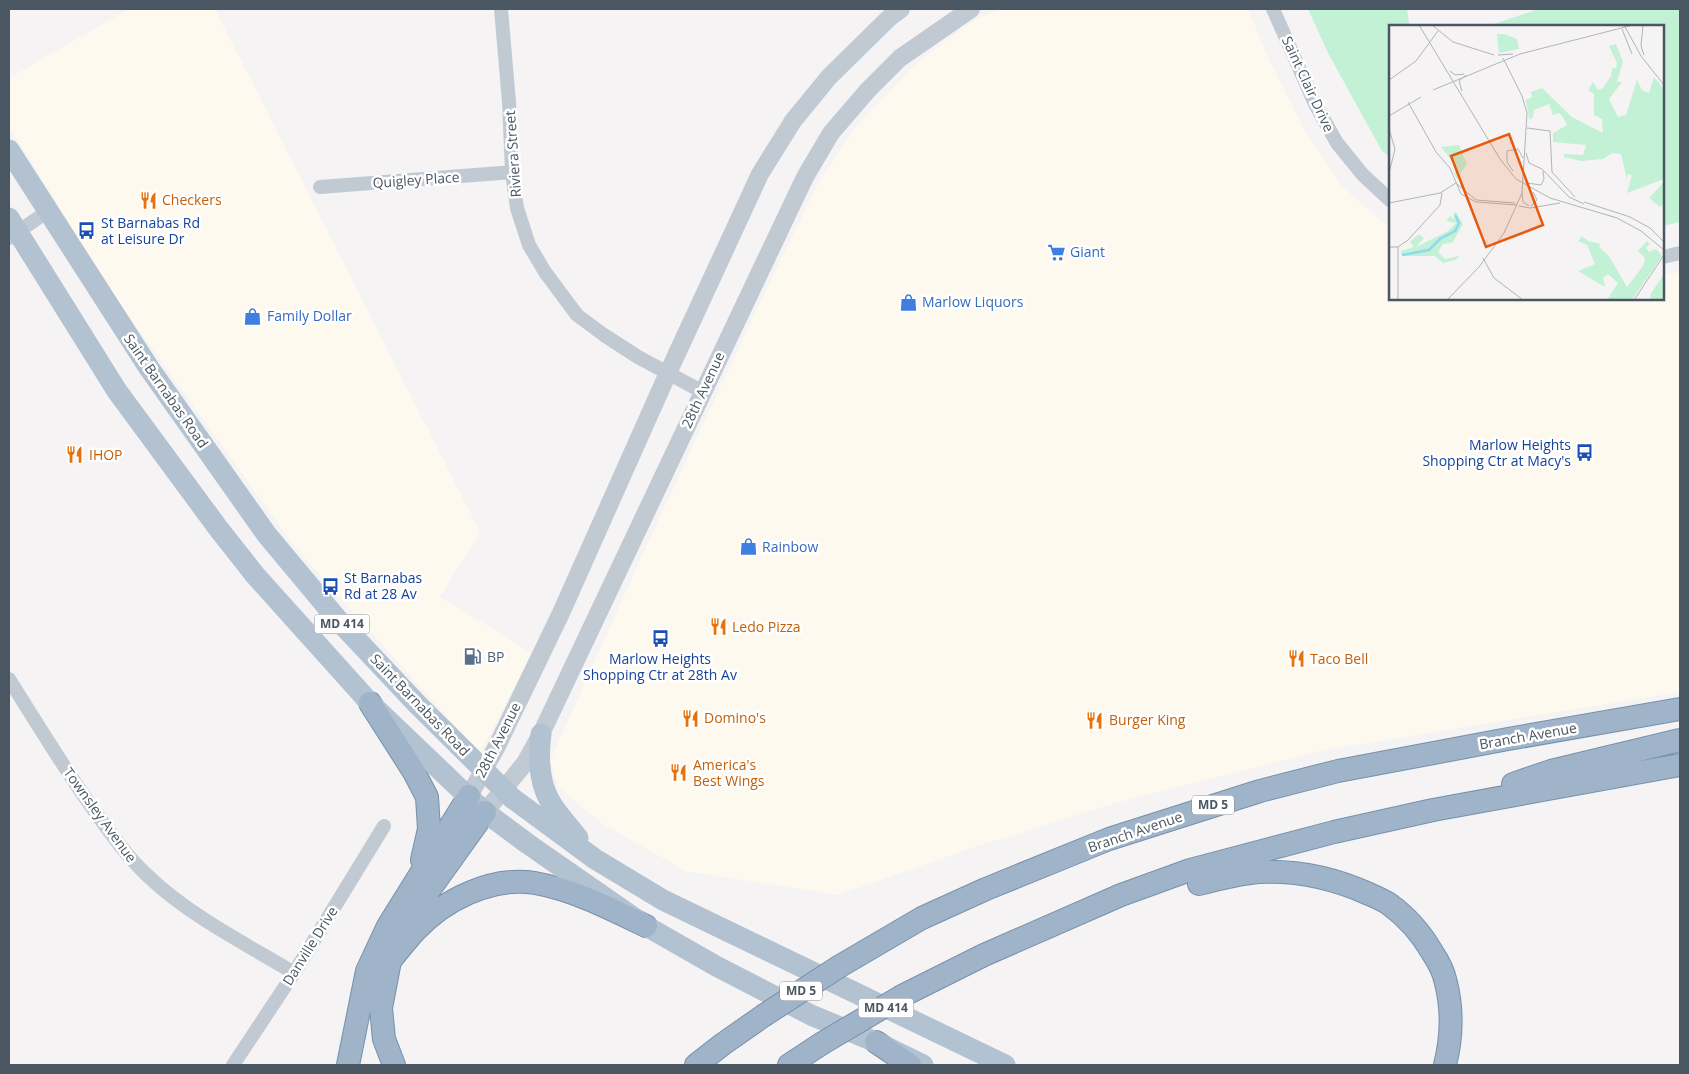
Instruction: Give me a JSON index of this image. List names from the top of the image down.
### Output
{
  "streets": {
    "highway": ["Branch Avenue", "MD 5"],
    "main road": ["Saint Barnabas Road", "MD 414"],
    "street": [
      "Saint Clair Drive",
      "Riviera Street",
      "Quigley Place",
      "28th Avenue",
      "Townsley Avenue",
      "Danville Drive"
    ]
  },
  "crossings": [
    ["Riviera Street", "Quigley Place"],
    ["Riviera Street", "28th Avenue"],
    ["28th Avenue", "Saint Barnabas Road"],
    ["28th Avenue", "MD 414"],
    ["Townsley Avenue", "Danville Drive"]
  ],
  "places": {
    "restaurant": [
      "Checkers",
      "IHOP",
      "Ledo Pizza",
      "Taco Bell",
      "Domino's",
      "Burger King",
      "America's Best Wings"
    ],
    "bus stop": [
      "St Barnabas Rd at Leisure Dr",
      "Marlow Heights Shopping Ctr at Macy's",
      "St Barnabas Rd at 28 Av",
      "Marlow Heights Shopping Ctr at 28th Av"
    ],
    "supermarket": ["Giant"],
    "shop": ["Marlow Liquors", "Family Dollar", "Rainbow"],
    "fuel station": ["BP"]
  }
}
